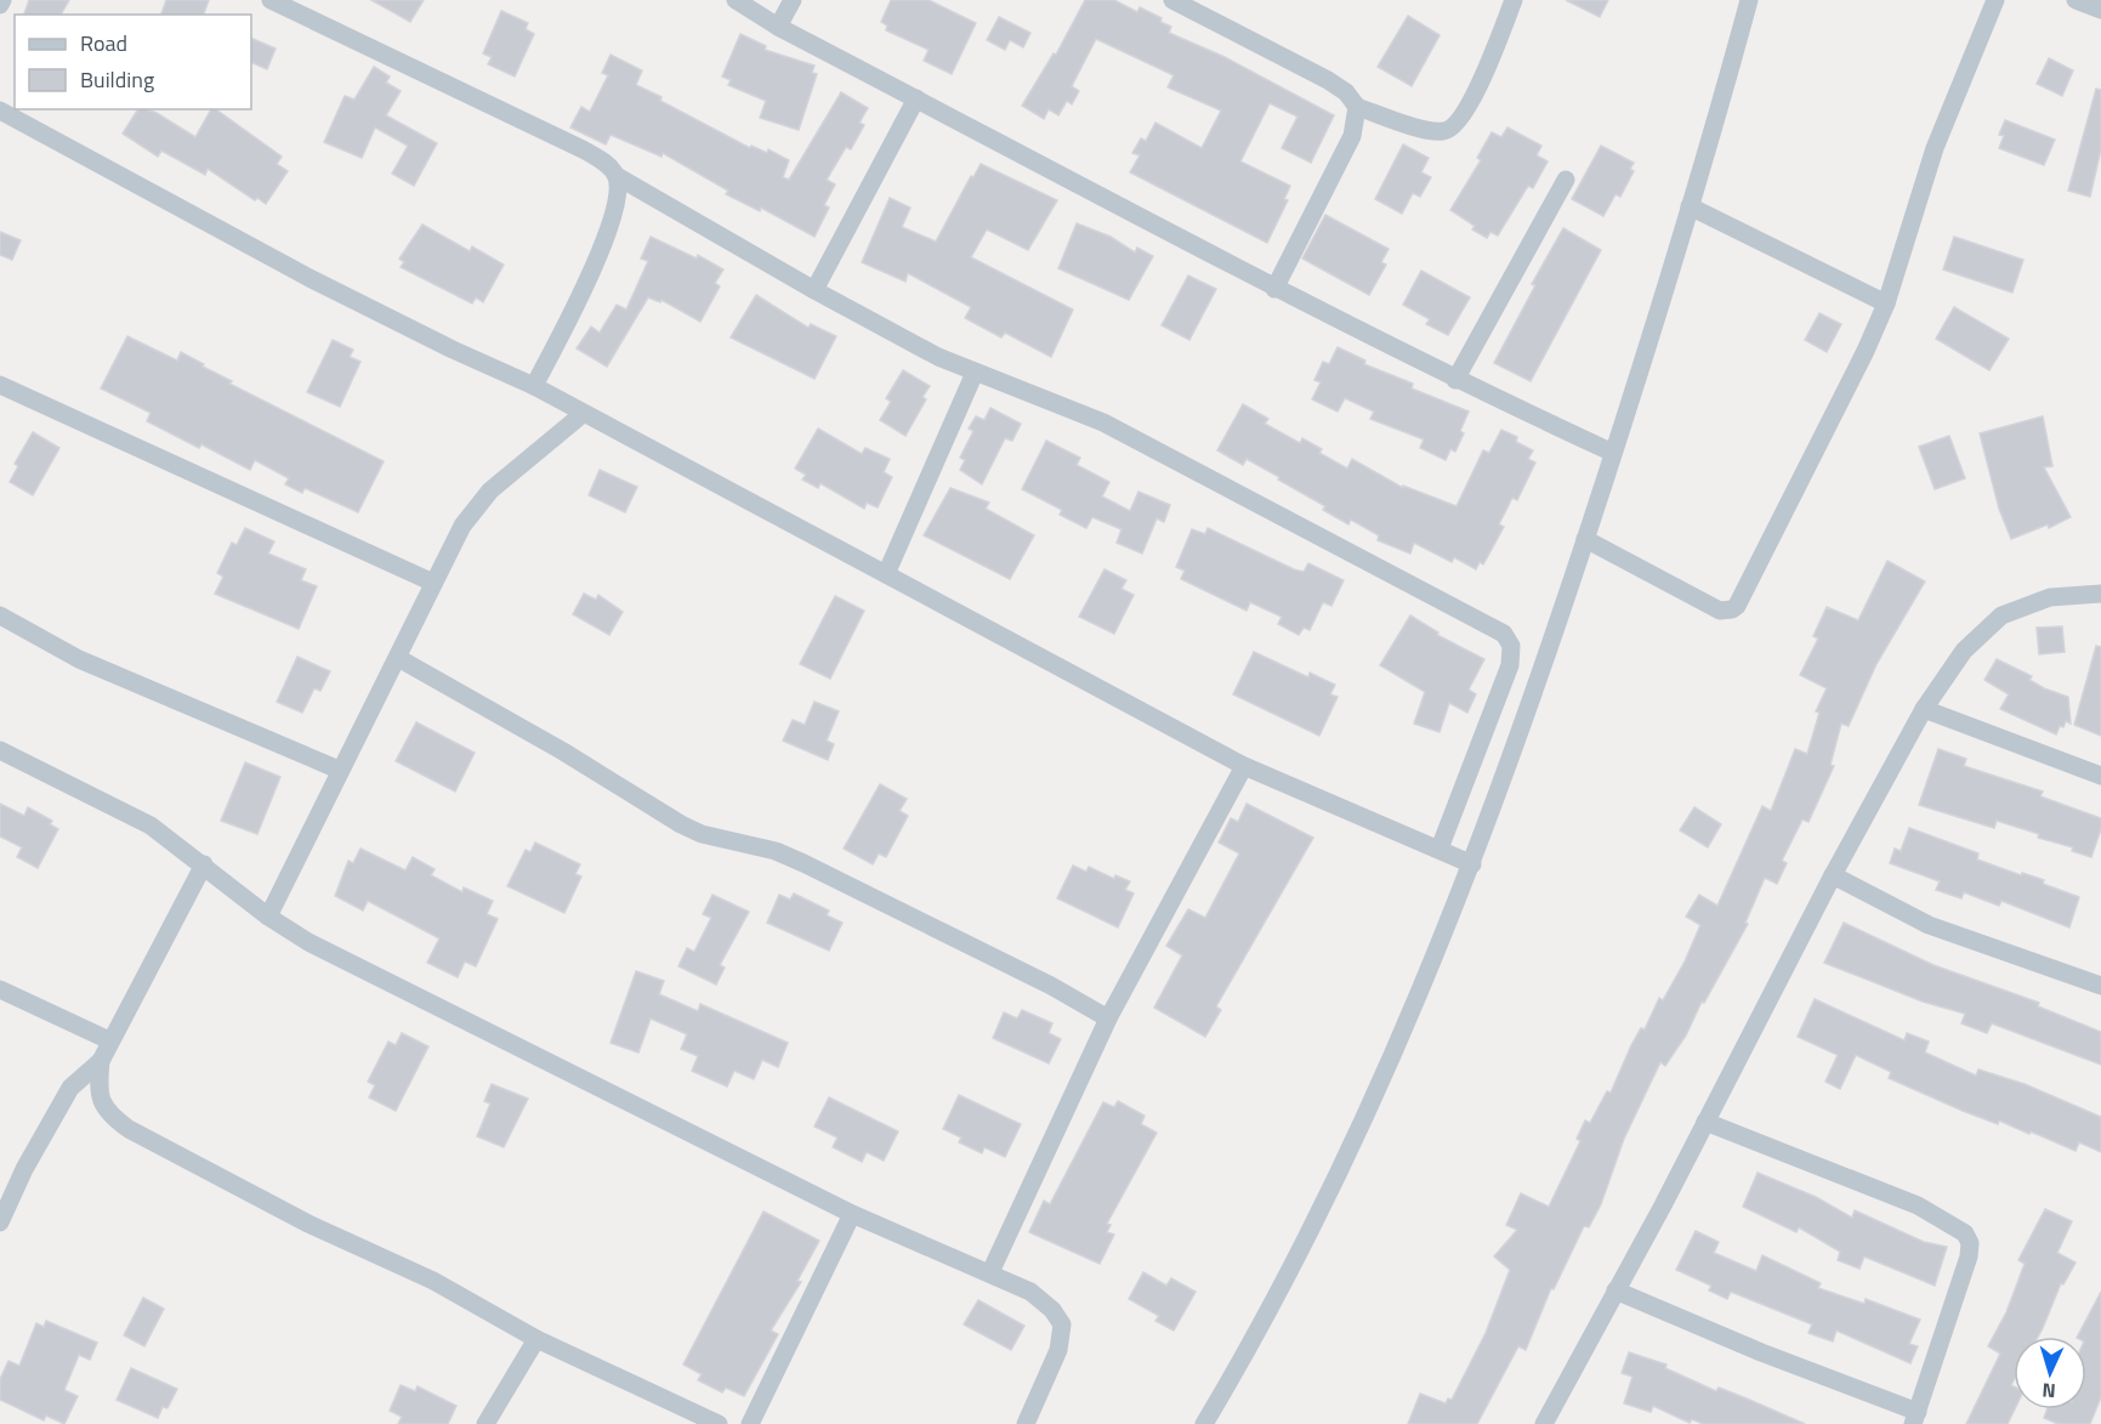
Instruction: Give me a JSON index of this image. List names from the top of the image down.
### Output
{
  "legend": ["Road", "Building"],
  "north": "bottom"
}
